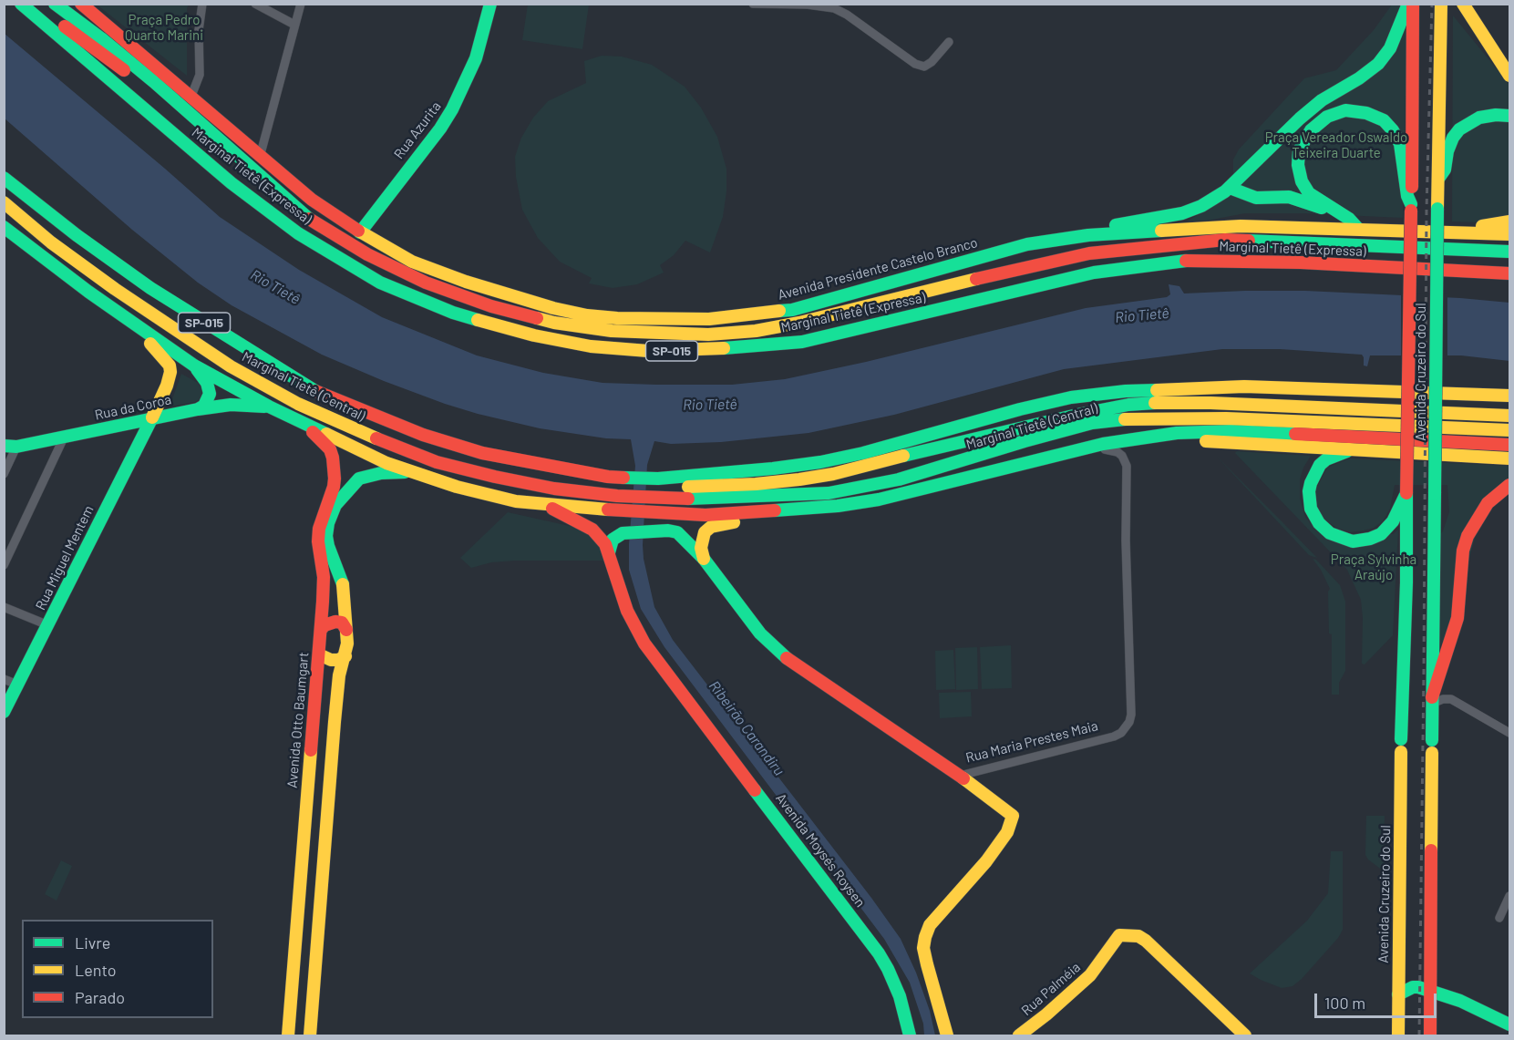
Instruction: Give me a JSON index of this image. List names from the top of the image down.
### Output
{
  "streets": {
    "main road": [
      "Rua Azurita",
      "Marginal Tietê (Expressa)",
      "Avenida Presidente Castelo Branco",
      "SP-015",
      "Avenida Cruzeiro do Sul",
      "Marginal Tietê (Central)",
      "Rua da Coroa",
      "Rua Miguel Mentem",
      "Avenida Otto Baumgart",
      "Rua Maria Prestes Maia",
      "Avenida Moysés Roysen",
      "Rua Palméia"
    ]
  },
  "crossings": [
    ["Rua Azurita", "Avenida Presidente Castelo Branco"],
    ["Rua da Coroa", "Rua Miguel Mentem"],
    ["Rua Maria Prestes Maia", "Avenida Moysés Roysen"]
  ],
  "water": ["Rio Tietê", "Ribeirão Carandiru"],
  "parks": ["Praça Pedro Quarto Marini", "Praça Vereador Oswaldo Teixeira Duarte", "Praça Sylvinha Araújo"],
  "legend": ["Livre", "Lento", "Parado"],
  "scale_bar": "100 m"
}
